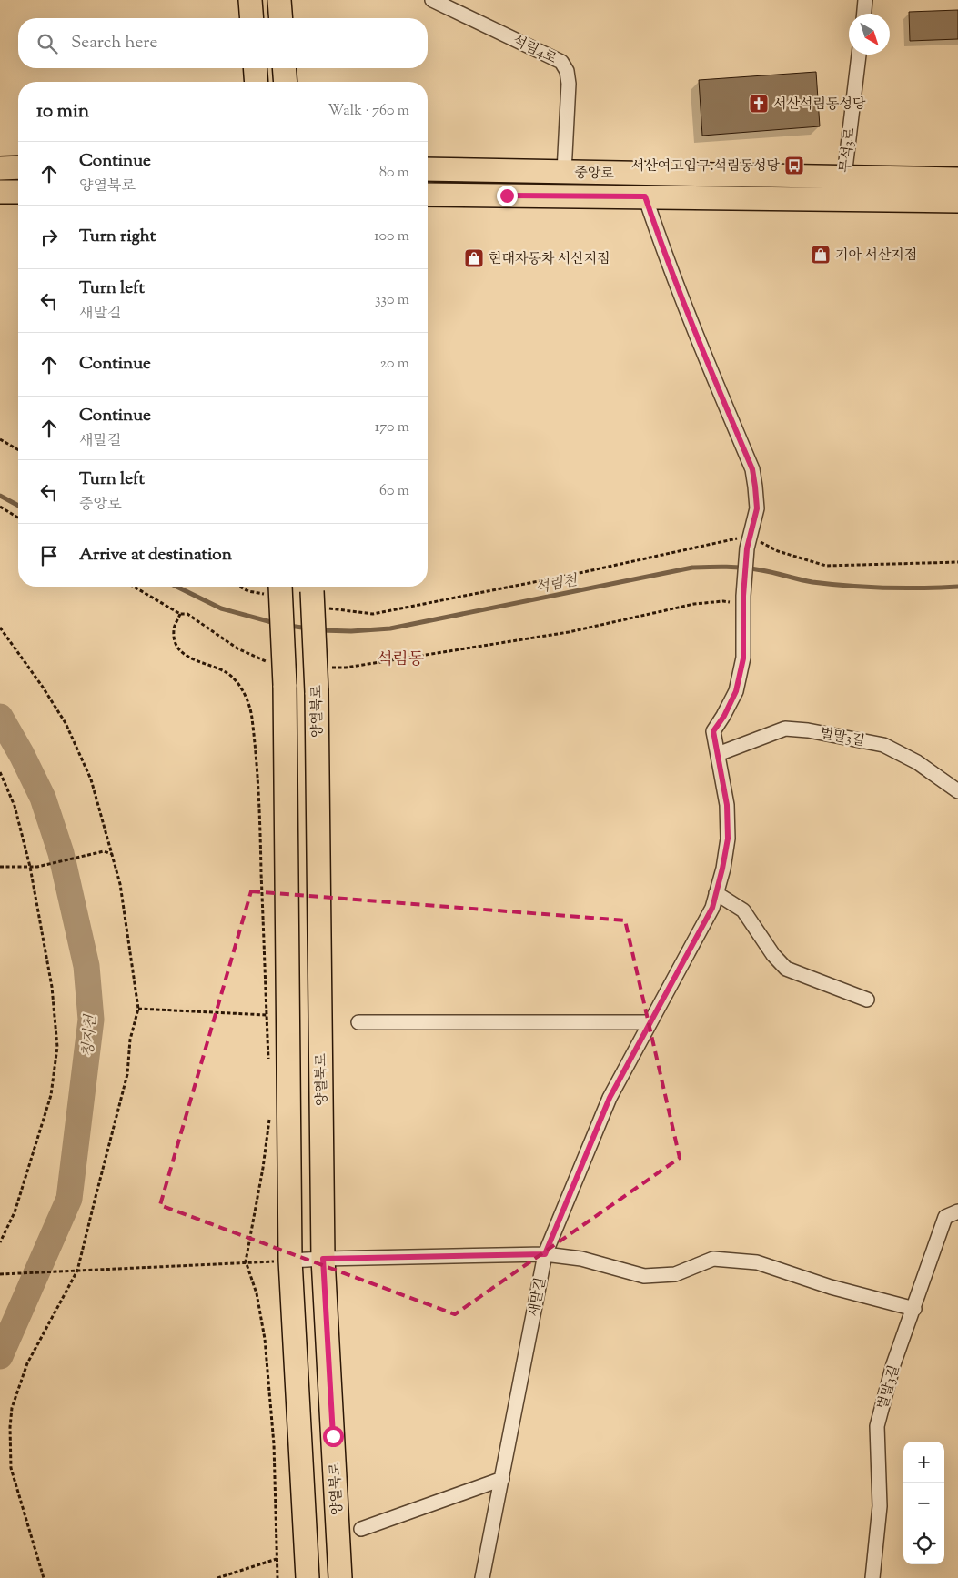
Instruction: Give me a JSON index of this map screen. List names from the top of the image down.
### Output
{
  "streets": {
    "main road": ["중앙로", "양열북로"],
    "street": [
      "석림4로",
      "무석3로",
      "벌말3길",
      "새말길"
    ]
  },
  "crossings": [
    ["석림4로", "중앙로"],
    ["무석3로", "중앙로"],
    ["벌말3길", "새말길"]
  ],
  "districts": ["석림동"],
  "water": ["석림천", "청지천"],
  "places": {
    "church": ["서산석림동성당"],
    "bus stop": ["서산여고입구.석림동성당"],
    "shop": ["기아 서산지점", "현대자동차 서산지점"]
  },
  "north": "bottom right",
  "page": {
    "search": "Search here",
    "heading": ["10 min", "Walk · 760 m"],
    "list": [
      ["Continue", "양열북로", "80 m"],
      ["Turn right", "100 m"],
      ["Turn left", "새말길", "330 m"],
      ["Continue", "20 m"],
      ["Continue", "새말길", "170 m"],
      ["Turn left", "중앙로", "60 m"],
      "Arrive at destination"
    ],
    "map_buttons": ["+", "−"]
  }
}
